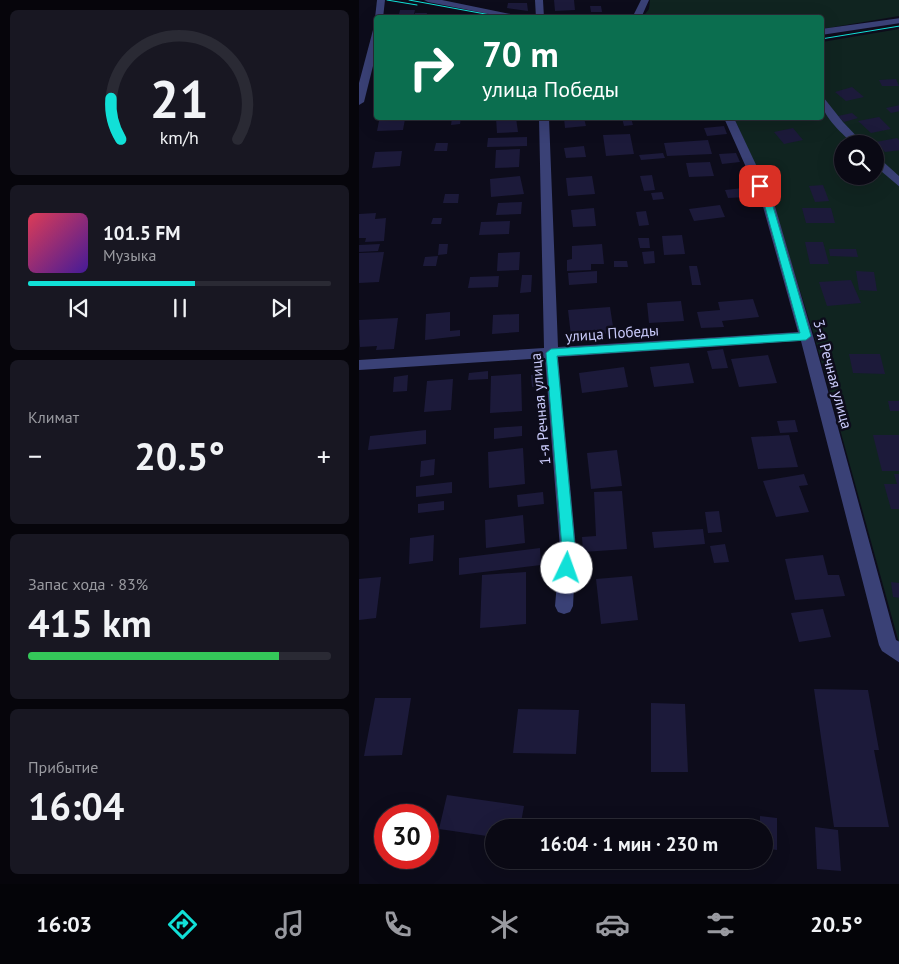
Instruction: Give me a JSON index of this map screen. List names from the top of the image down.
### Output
{
  "streets": {
    "street": ["улица Победы", "3-я Речная улица", "1-я Речная улица"]
  },
  "crossings": [
    ["улица Победы", "3-я Речная улица"],
    ["улица Победы", "1-я Речная улица"]
  ],
  "page": {
    "turn": ["70 m", "улица Победы"],
    "song": ["101.5 FM", "Музыка"],
    "tile": [
      "Климат",
      ["Запас хода · 83%", "415 km"],
      ["Прибытие", "16:04"]
    ],
    "heat": ["−", "20.5°", "+"],
    "limit": "30",
    "trip": "16:04 · 1 мин · 230 m",
    "tabs": ["16:03", "20.5°"],
    "gauge": ["21", "km/h"]
  }
}
